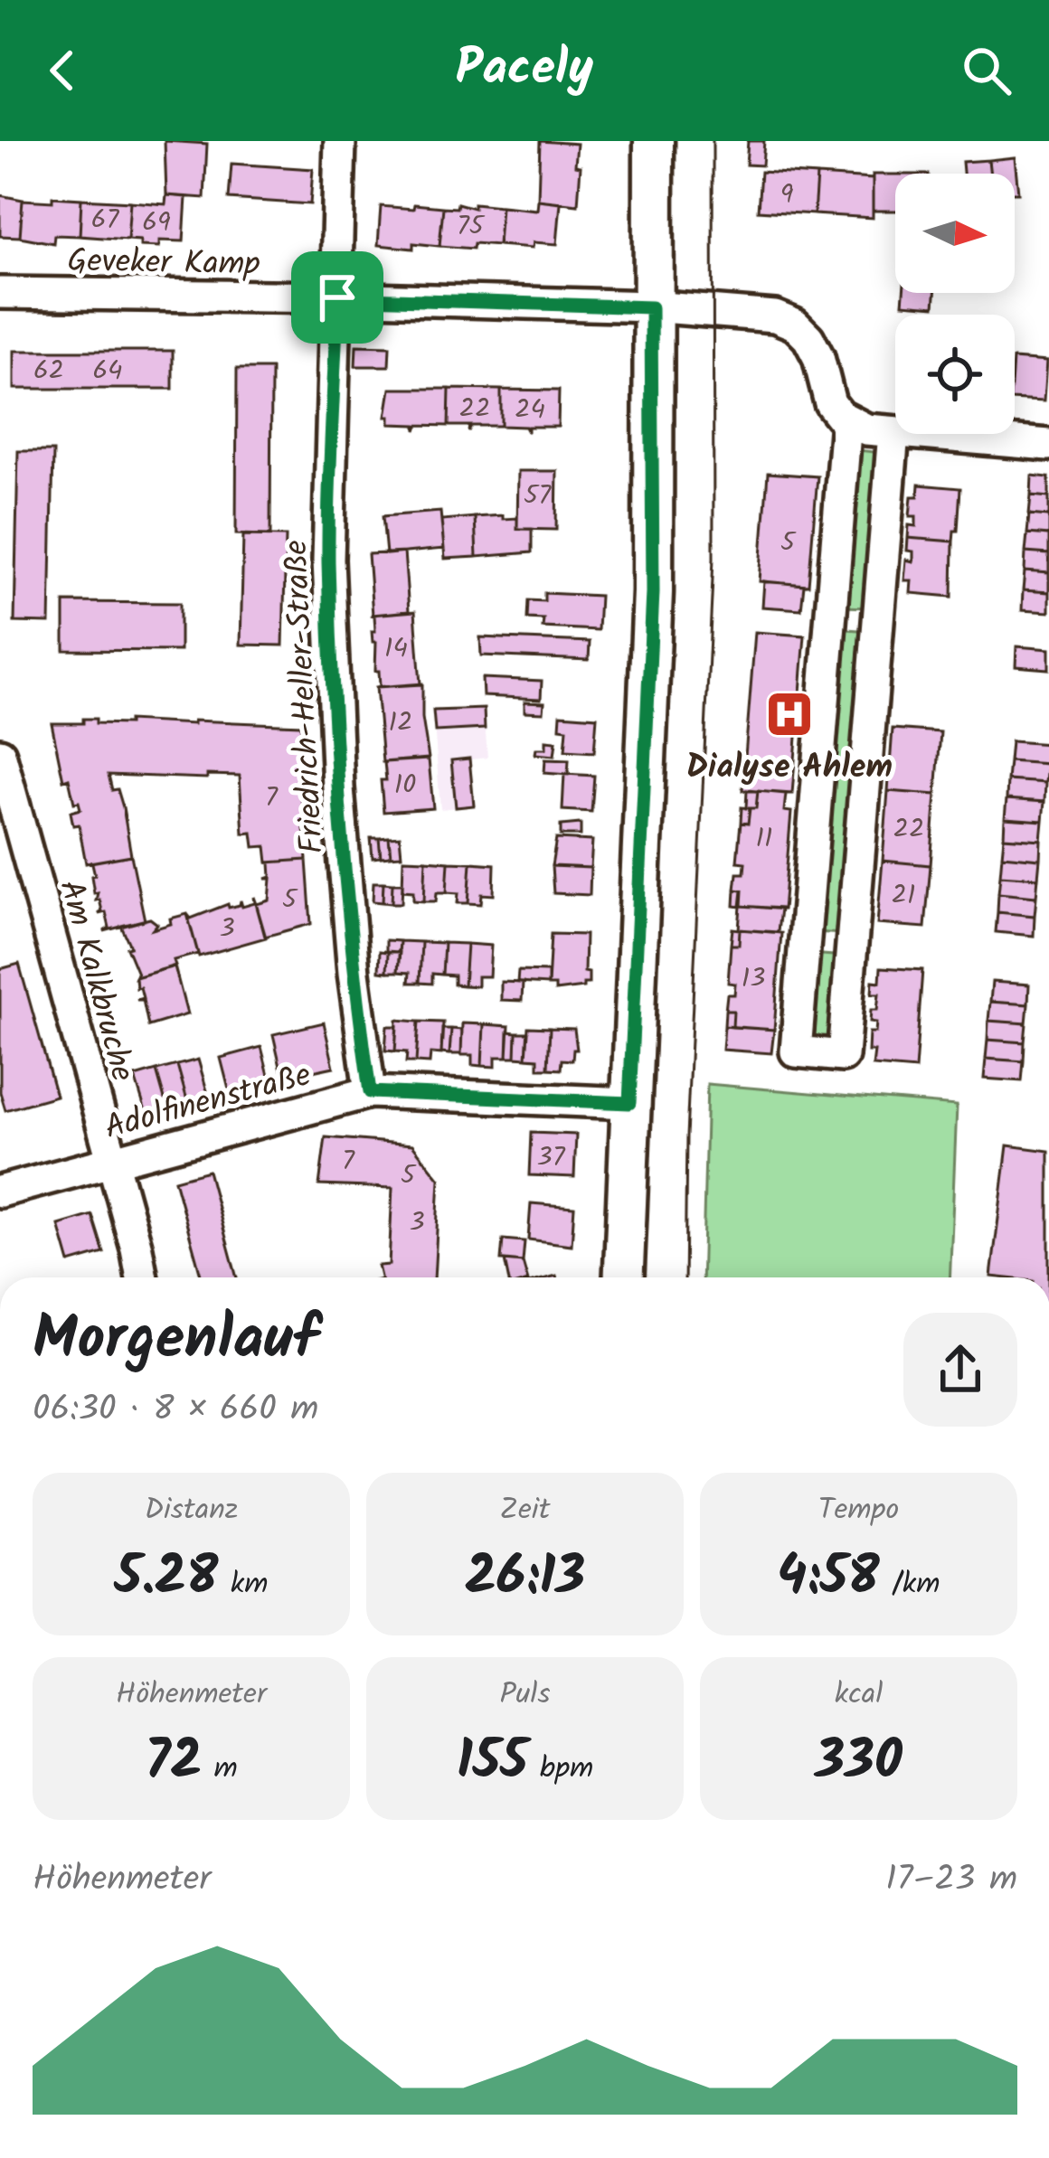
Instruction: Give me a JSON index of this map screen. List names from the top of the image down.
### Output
{
  "streets": {
    "street": [
      "Geveker Kamp",
      "Friedrich-Heller-Straße",
      "Am Kalkbruche",
      "Adolfinenstraße"
    ]
  },
  "crossings": [
    ["Geveker Kamp", "Friedrich-Heller-Straße"],
    ["Friedrich-Heller-Straße", "Adolfinenstraße"],
    ["Am Kalkbruche", "Adolfinenstraße"]
  ],
  "places": {
    "hospital": ["Dialyse Ahlem"]
  },
  "house_numbers": [
    "9",
    "67",
    "69",
    "75",
    "62",
    "64",
    "22",
    "24",
    "57",
    "5",
    "14",
    "12",
    "10",
    "7",
    "22",
    "11",
    "21",
    "5",
    "3",
    "13",
    "37",
    "7",
    "5",
    "3"
  ],
  "north": "right",
  "page": {
    "header": "Pacely",
    "heading": ["Morgenlauf", "06:30 · 8 × 660 m"],
    "stats": [
      ["Distanz", "5.28 km"],
      ["Zeit", "26:13"],
      ["Tempo", "4:58 /km"],
      ["Höhenmeter", "72 m"],
      ["Puls", "155 bpm"],
      ["kcal", "330"]
    ],
    "chart": ["Höhenmeter", "17–23 m"]
  }
}
